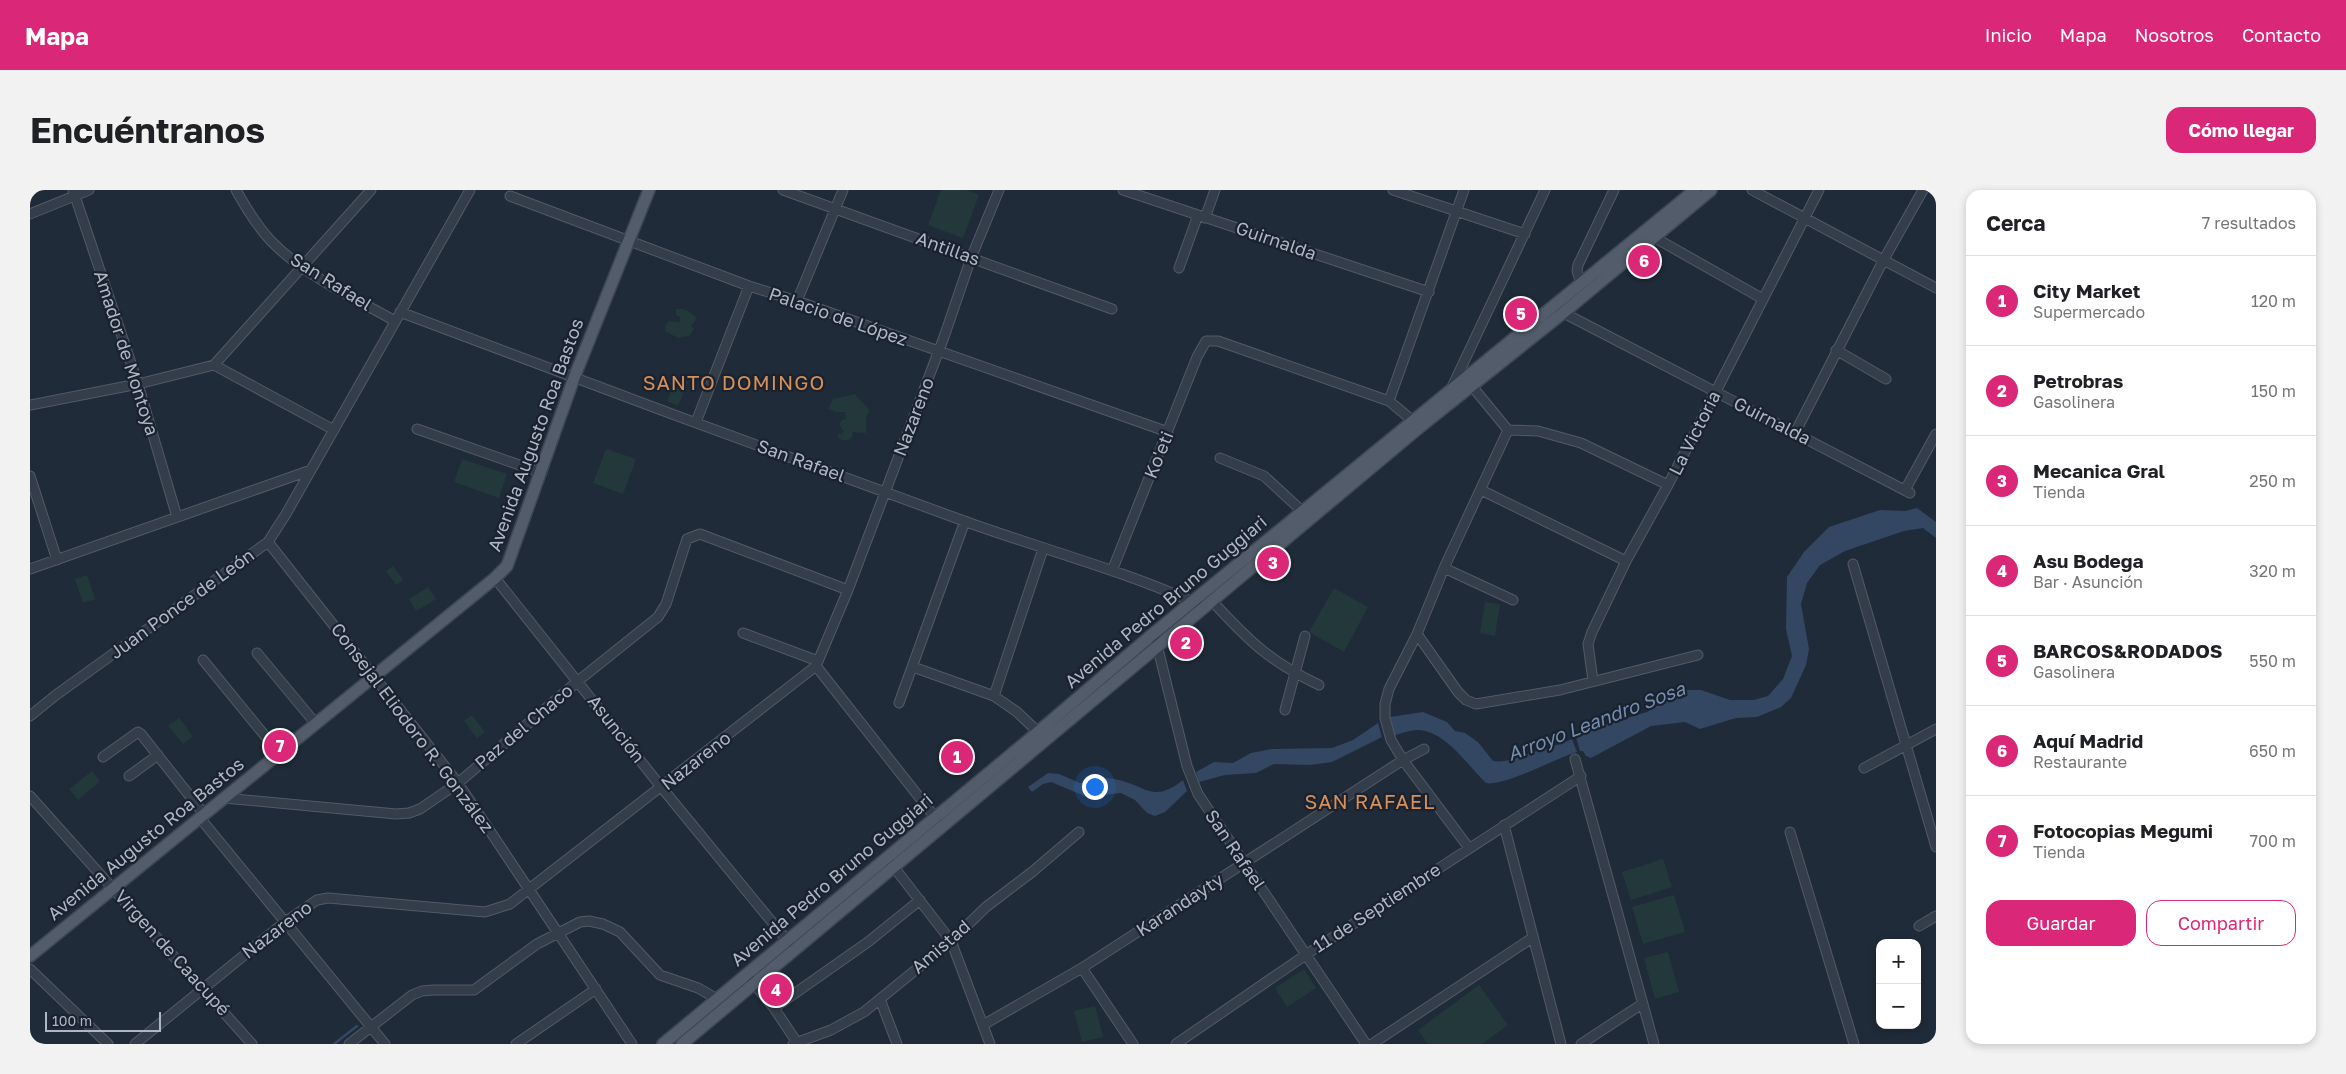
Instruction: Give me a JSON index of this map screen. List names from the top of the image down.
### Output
{
  "streets": {
    "main road": ["Avenida Augusto Roa Bastos", "Avenida Pedro Bruno Guggiari"],
    "street": [
      "Guirnalda",
      "Antillas",
      "San Rafael",
      "Palacio de López",
      "Amador de Montoya",
      "Nazareno",
      "La Victoria",
      "Ko'eti",
      "Juan Ponce de León",
      "Paz del Chaco",
      "Consejal Eliodoro R. González",
      "Asunción",
      "Karandayty",
      "11 de Septiembre",
      "Amistad",
      "Virgen de Caacupé"
    ]
  },
  "crossings": [
    ["Guirnalda", "La Victoria"],
    ["Guirnalda", "Avenida Pedro Bruno Guggiari"],
    ["Antillas", "Nazareno"],
    ["San Rafael", "Nazareno"],
    ["San Rafael", "Avenida Augusto Roa Bastos"],
    ["San Rafael", "Ko'eti"],
    ["San Rafael", "Avenida Pedro Bruno Guggiari"],
    ["San Rafael", "Juan Ponce de León"],
    ["San Rafael", "Karandayty"],
    ["San Rafael", "11 de Septiembre"],
    ["Palacio de López", "Nazareno"],
    ["Palacio de López", "Avenida Augusto Roa Bastos"],
    ["Palacio de López", "Ko'eti"],
    ["Nazareno", "Paz del Chaco"],
    ["Nazareno", "Consejal Eliodoro R. González"],
    ["Nazareno", "Asunción"],
    ["Nazareno", "Virgen de Caacupé"],
    ["Avenida Augusto Roa Bastos", "Paz del Chaco"],
    ["Avenida Augusto Roa Bastos", "Consejal Eliodoro R. González"],
    ["Avenida Augusto Roa Bastos", "Asunción"],
    ["Avenida Augusto Roa Bastos", "Virgen de Caacupé"],
    ["Avenida Pedro Bruno Guggiari", "Asunción"],
    ["Juan Ponce de León", "Consejal Eliodoro R. González"],
    ["Paz del Chaco", "Consejal Eliodoro R. González"],
    ["Paz del Chaco", "Asunción"]
  ],
  "districts": ["SANTO DOMINGO", "SAN RAFAEL"],
  "water": ["Arroyo Leandro Sosa"],
  "scale_bar": "100 m",
  "page": {
    "header": "Mapa",
    "nav": [
      "Inicio",
      "Mapa",
      "Nosotros",
      "Contacto"
    ],
    "buttons": [
      "Cómo llegar",
      ["Guardar", "Compartir"]
    ],
    "title": "Encuéntranos",
    "heading": ["Cerca", "7 resultados"],
    "pins": [
      "6",
      "5",
      "3",
      "2",
      "7",
      "1",
      "4"
    ],
    "list": [
      {
        "mark": "1",
        "name": "City Market",
        "note": "Supermercado",
        "value": "120 m"
      },
      {
        "mark": "2",
        "name": "Petrobras",
        "note": "Gasolinera",
        "value": "150 m"
      },
      {
        "mark": "3",
        "name": "Mecanica Gral",
        "note": "Tienda",
        "value": "250 m"
      },
      {
        "mark": "4",
        "name": "Asu Bodega",
        "note": "Bar · Asunción",
        "value": "320 m"
      },
      {
        "mark": "5",
        "name": "BARCOS&RODADOS",
        "note": "Gasolinera",
        "value": "550 m"
      },
      {
        "mark": "6",
        "name": "Aquí Madrid",
        "note": "Restaurante",
        "value": "650 m"
      },
      {
        "mark": "7",
        "name": "Fotocopias Megumi",
        "note": "Tienda",
        "value": "700 m"
      }
    ],
    "map_buttons": ["+", "−"],
    "scale": "100 m"
  }
}
